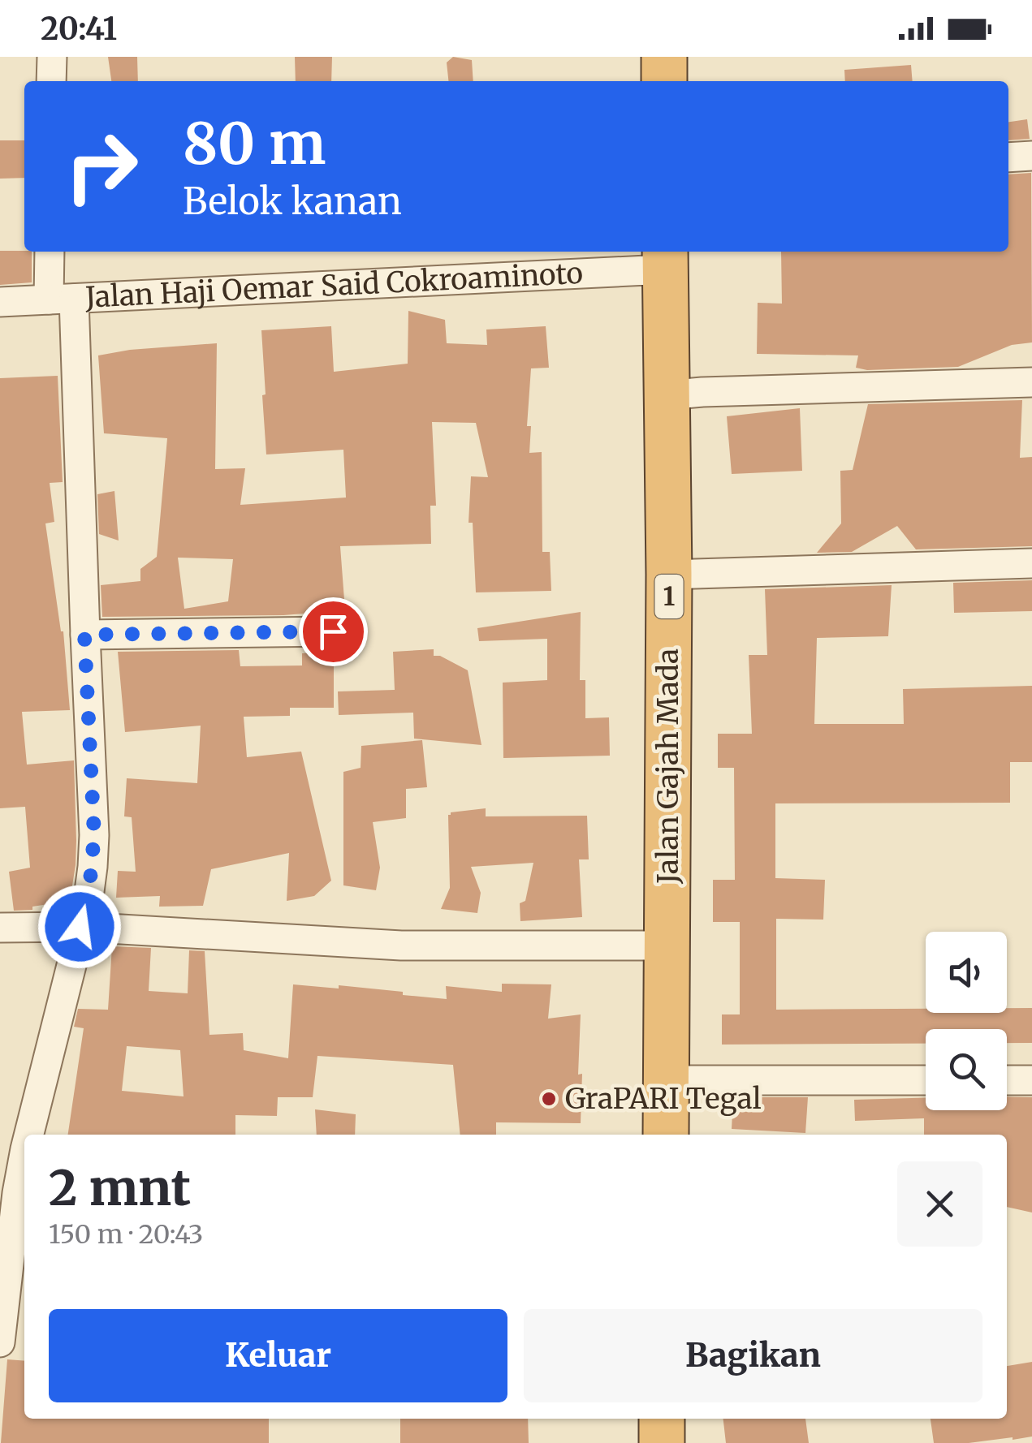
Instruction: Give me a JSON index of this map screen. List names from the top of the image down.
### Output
{
  "streets": {
    "highway": ["1", "Jalan Gajah Mada"],
    "street": ["Jalan Haji Oemar Said Cokroaminoto"]
  },
  "crossings": [
    ["Jalan Haji Oemar Said Cokroaminoto", "Jalan Gajah Mada"]
  ],
  "places": ["GraPARI Tegal"],
  "page": {
    "status": "20:41",
    "turn": ["80 m", "Belok kanan"],
    "heading": ["2 mnt", "150 m · 20:43"],
    "buttons": ["Keluar", "Bagikan"]
  }
}
